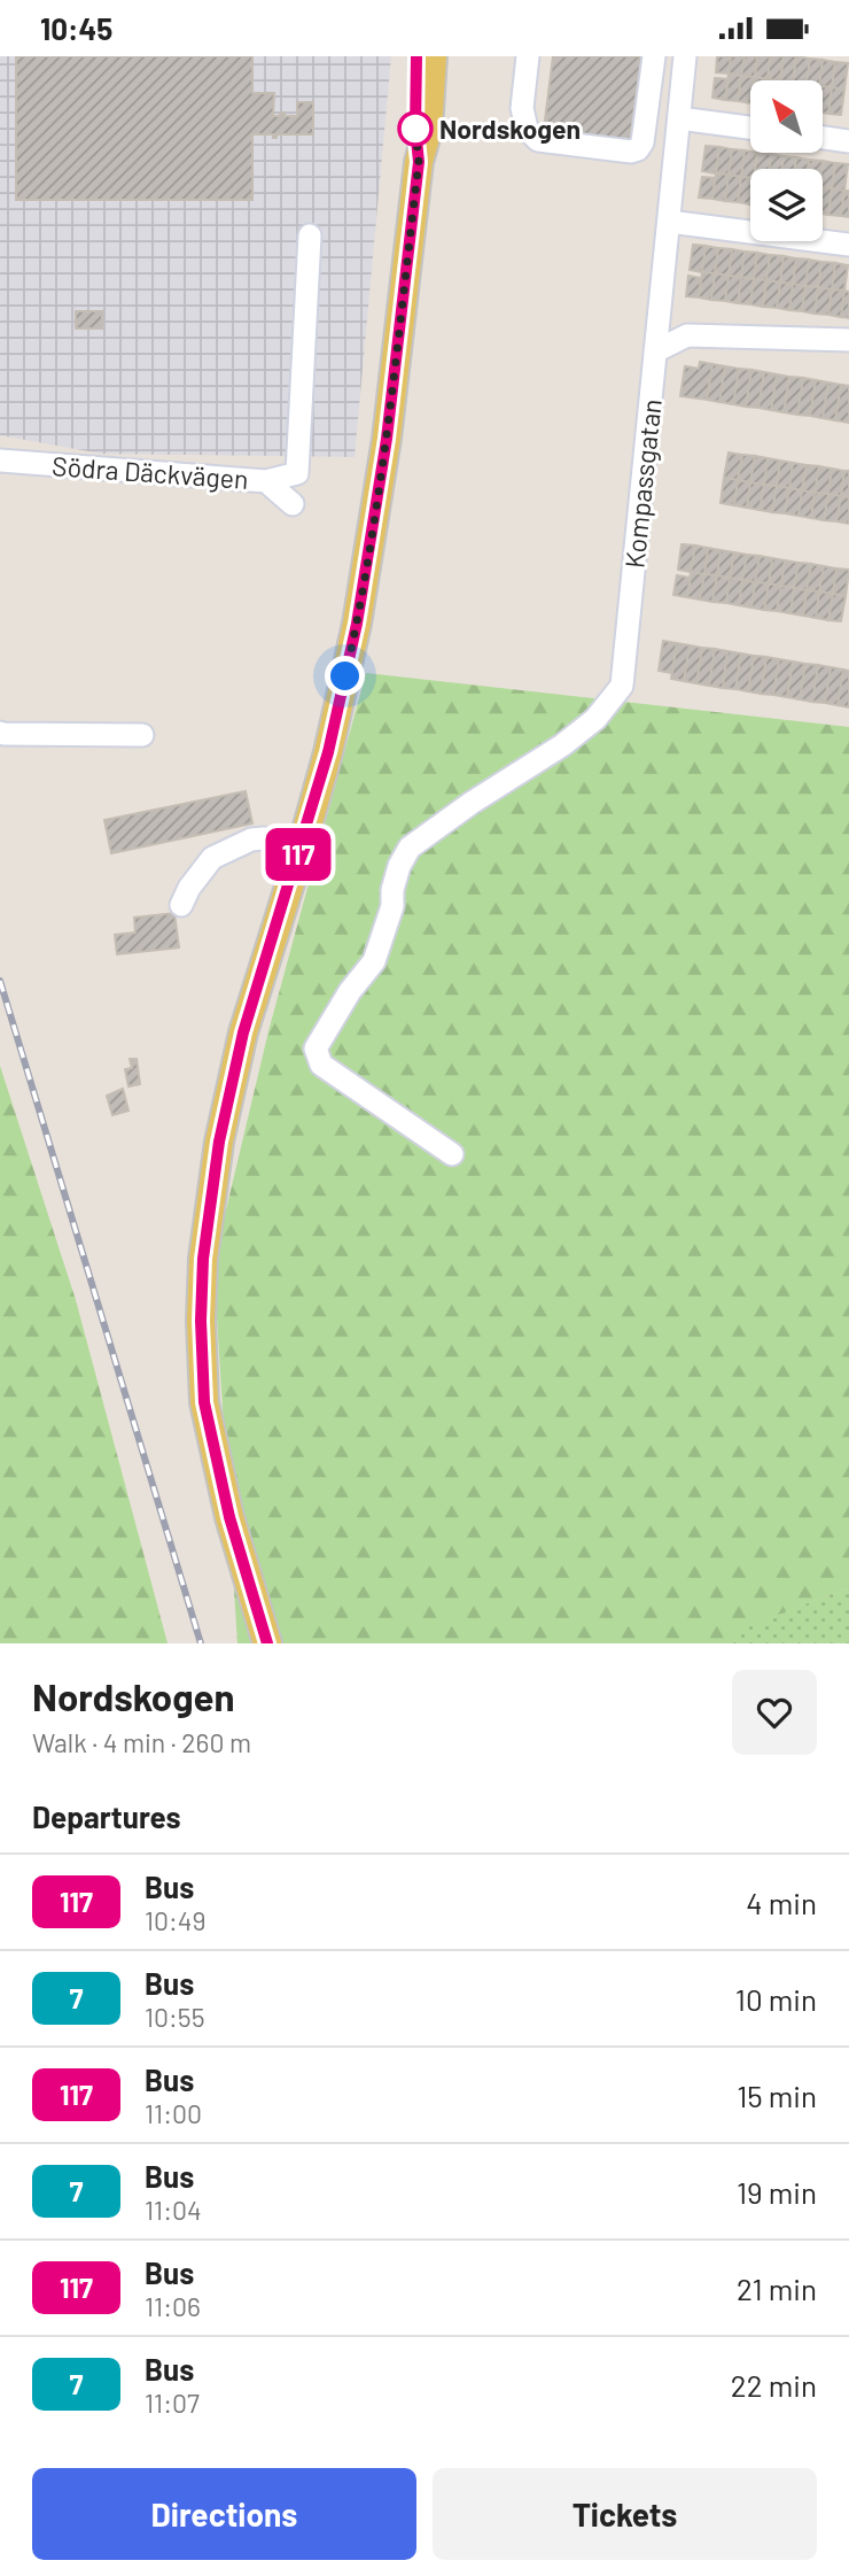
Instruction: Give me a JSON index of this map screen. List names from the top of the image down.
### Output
{
  "streets": {
    "street": ["Södra Däckvägen", "Kompassgatan"]
  },
  "places": ["Nordskogen"],
  "lines": ["bus line 117"],
  "north": "top left",
  "page": {
    "status": "10:45",
    "on_map": "117",
    "heading": [
      ["Nordskogen", "Walk · 4 min · 260 m"],
      "Departures"
    ],
    "list": [
      {
        "mark": "117",
        "name": "Bus",
        "note": "10:49",
        "value": "4 min"
      },
      {
        "mark": "7",
        "name": "Bus",
        "note": "10:55",
        "value": "10 min"
      },
      {
        "mark": "117",
        "name": "Bus",
        "note": "11:00",
        "value": "15 min"
      },
      {
        "mark": "7",
        "name": "Bus",
        "note": "11:04",
        "value": "19 min"
      },
      {
        "mark": "117",
        "name": "Bus",
        "note": "11:06",
        "value": "21 min"
      },
      {
        "mark": "7",
        "name": "Bus",
        "note": "11:07",
        "value": "22 min"
      }
    ],
    "buttons": ["Directions", "Tickets"]
  }
}
